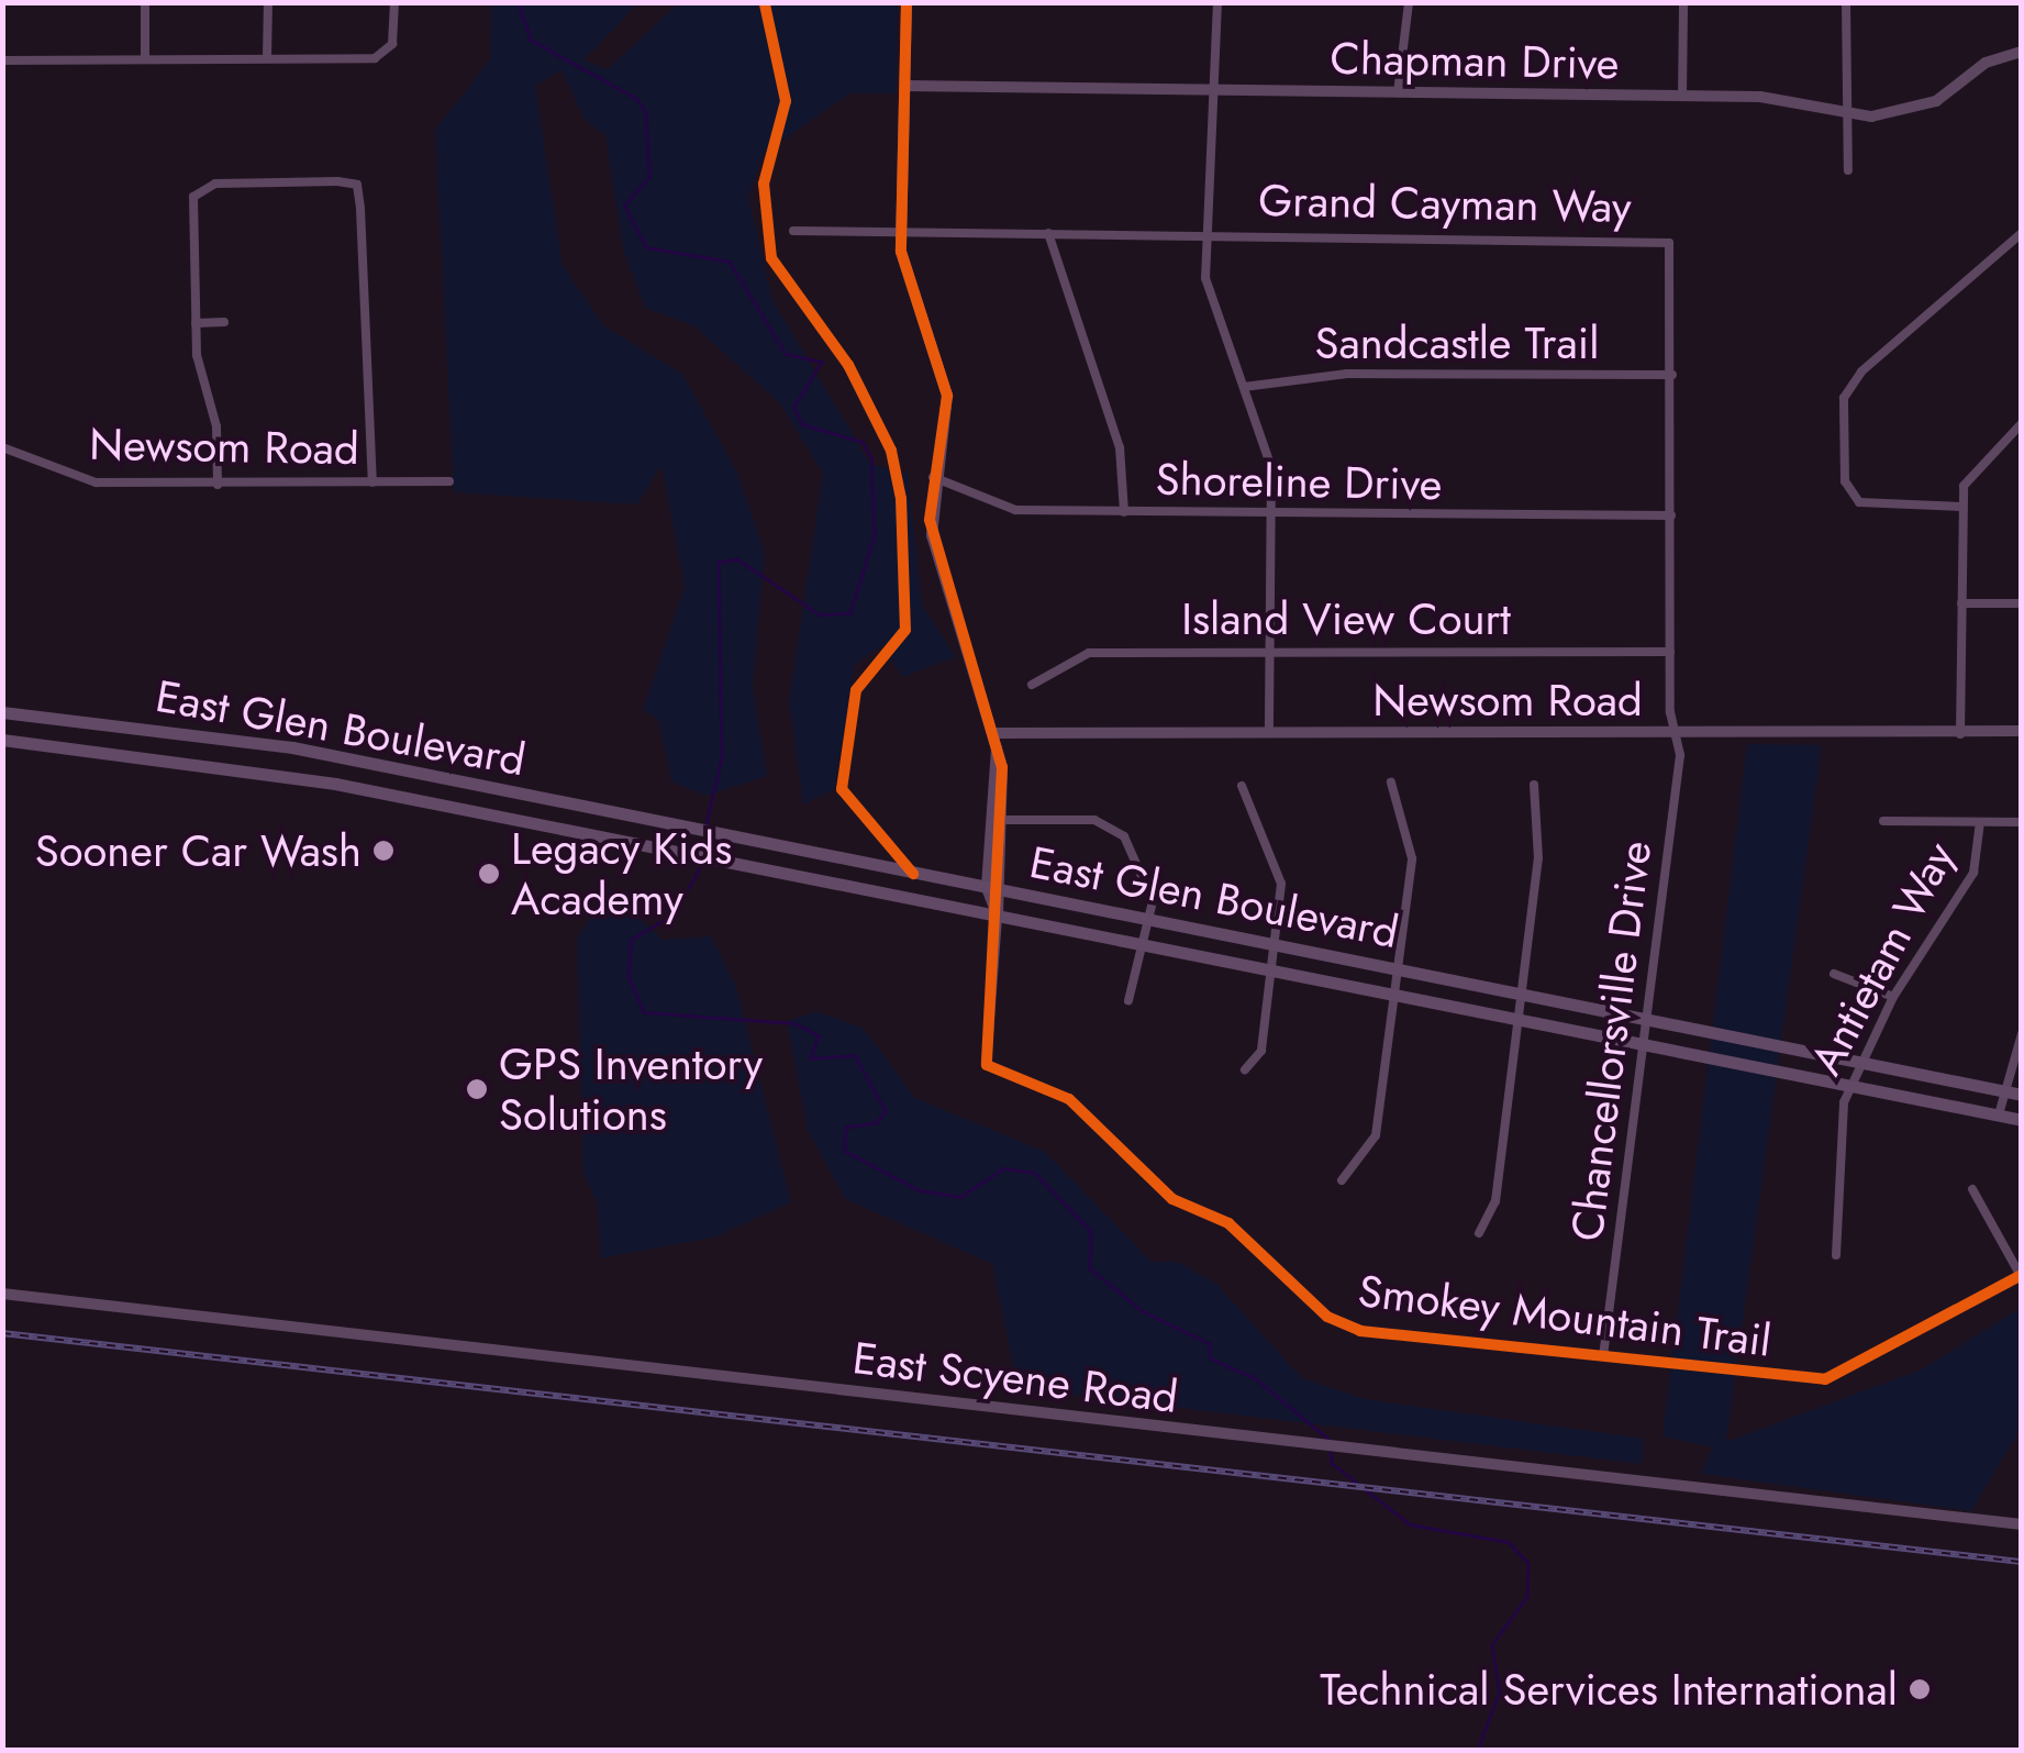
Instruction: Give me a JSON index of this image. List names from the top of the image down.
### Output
{
  "streets": {
    "main road": ["East Glen Boulevard"],
    "street": [
      "Chapman Drive",
      "Grand Cayman Way",
      "Sandcastle Trail",
      "Newsom Road",
      "Shoreline Drive",
      "Island View Court",
      "Antietam Way",
      "Chancellorsville Drive",
      "Smokey Mountain Trail",
      "East Scyene Road"
    ]
  },
  "crossings": [
    ["Grand Cayman Way", "Sandcastle Trail"],
    ["Grand Cayman Way", "Newsom Road"],
    ["Grand Cayman Way", "Shoreline Drive"],
    ["Grand Cayman Way", "Island View Court"],
    ["Grand Cayman Way", "Chancellorsville Drive"],
    ["Newsom Road", "Chancellorsville Drive"],
    ["East Glen Boulevard", "Antietam Way"],
    ["East Glen Boulevard", "Chancellorsville Drive"],
    ["East Glen Boulevard", "Smokey Mountain Trail"],
    ["Chancellorsville Drive", "Smokey Mountain Trail"]
  ],
  "places": [
    "Sooner Car Wash",
    "Legacy Kids Academy",
    "GPS Inventory Solutions",
    "Technical Services International"
  ]
}
